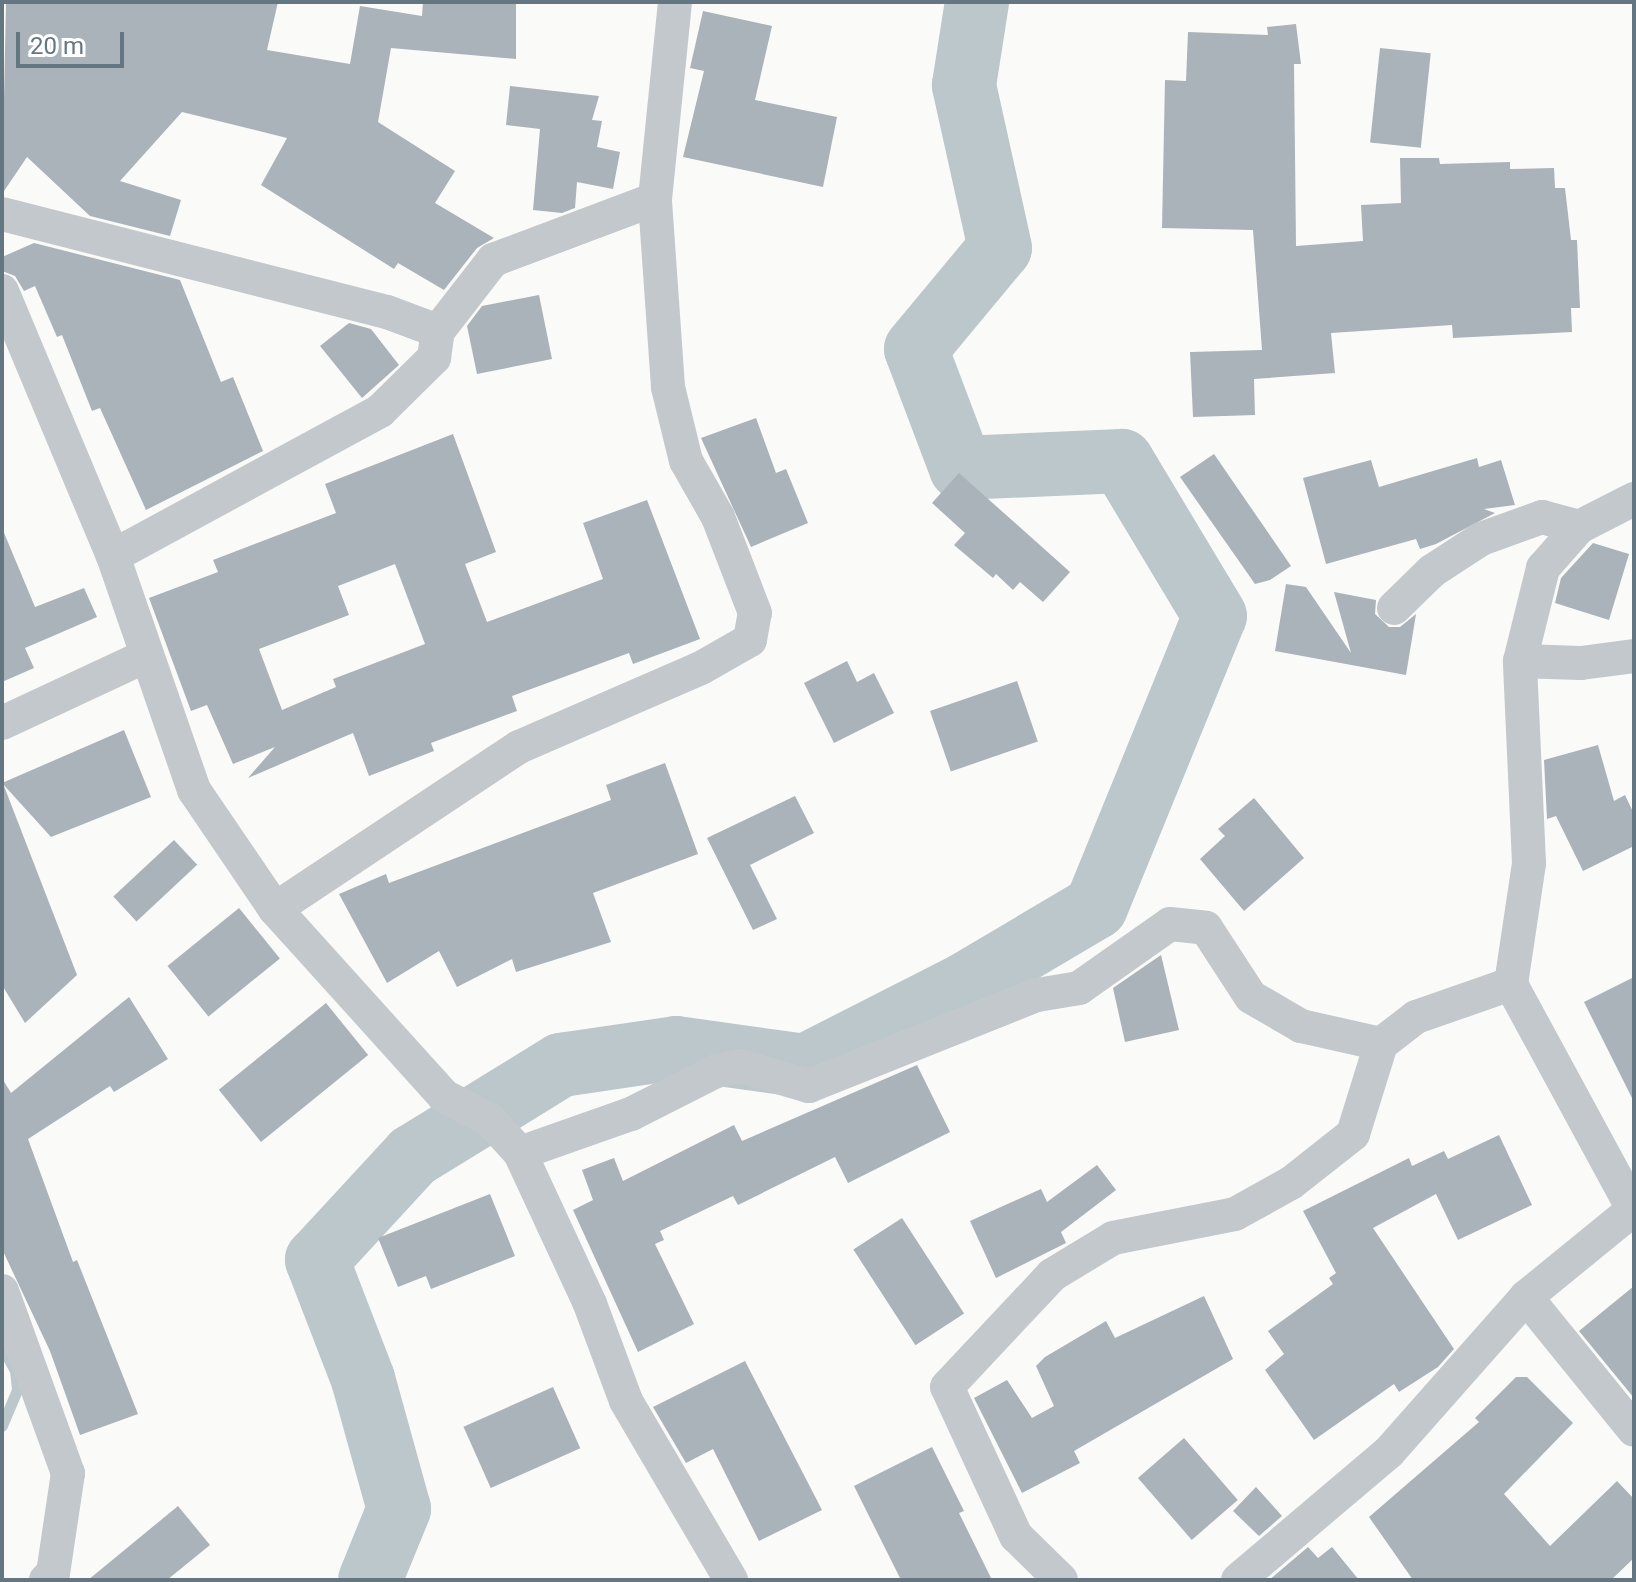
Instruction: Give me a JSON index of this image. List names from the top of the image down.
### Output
{
  "scale_bar": "20 m"
}
